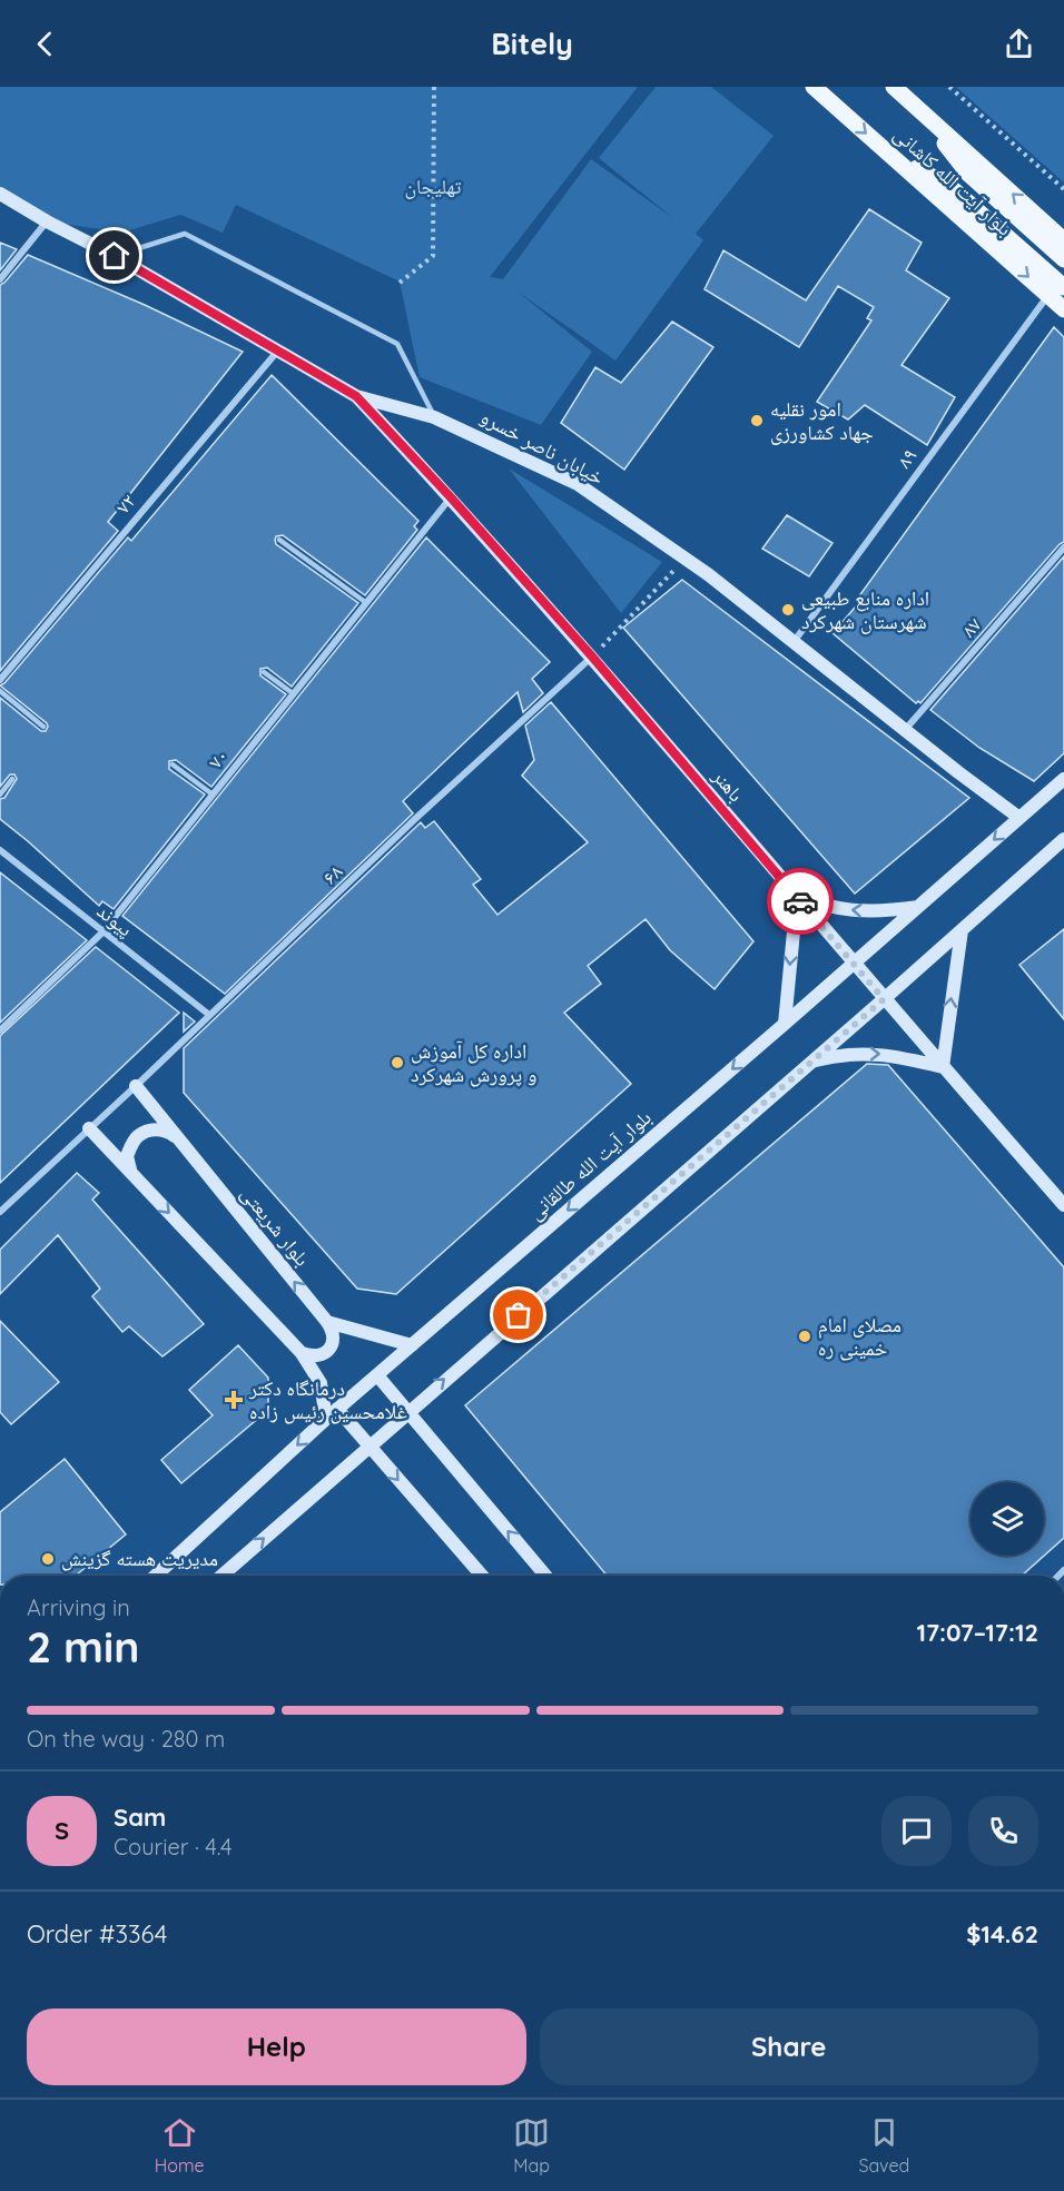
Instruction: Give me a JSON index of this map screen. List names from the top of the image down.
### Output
{
  "streets": {
    "main road": [
      "بلوار آیت الله کاشانی",
      "خیابان ناصر خسرو",
      "باهنر",
      "بلوار آیت الله طالقانی",
      "بلوار شریعتی"
    ],
    "street": [
      "۸۹",
      "۷۲",
      "۸۷",
      "۷۰",
      "۶۸",
      "پیوند"
    ]
  },
  "crossings": [
    ["بلوار آیت الله کاشانی", "۸۹"],
    ["خیابان ناصر خسرو", "۸۹"],
    ["خیابان ناصر خسرو", "۷۲"],
    ["خیابان ناصر خسرو", "۸۷"],
    ["خیابان ناصر خسرو", "باهنر"],
    ["خیابان ناصر خسرو", "بلوار آیت الله طالقانی"],
    ["۷۰", "باهنر"],
    ["۷۰", "پیوند"],
    ["باهنر", "۶۸"],
    ["باهنر", "بلوار آیت الله طالقانی"],
    ["۶۸", "پیوند"],
    ["۶۸", "بلوار شریعتی"]
  ],
  "parks": ["تهلیجان"],
  "places": {
    "other": [
      "امور نقلیه جهاد کشاورزی",
      "اداره منابع طبیعی شهرستان شهرکرد",
      "اداره کل آموزش و پرورش شهرکرد",
      "مصلای امام خمینی ره",
      "مدیریت هسته گزینش"
    ],
    "health": ["درمانگاه دکتر غلامحسین رئیس زاده"]
  },
  "page": {
    "header": "Bitely",
    "heading": ["2 min", "Arriving in", "17:07–17:12"],
    "panel": [
      "Sam",
      "Courier · 4.4",
      "Order #3364",
      "$14.62"
    ],
    "bar": "On the way · 280 m",
    "round": "S",
    "buttons": ["Help", "Share"],
    "tabs": ["Home", "Map", "Saved"]
  }
}
